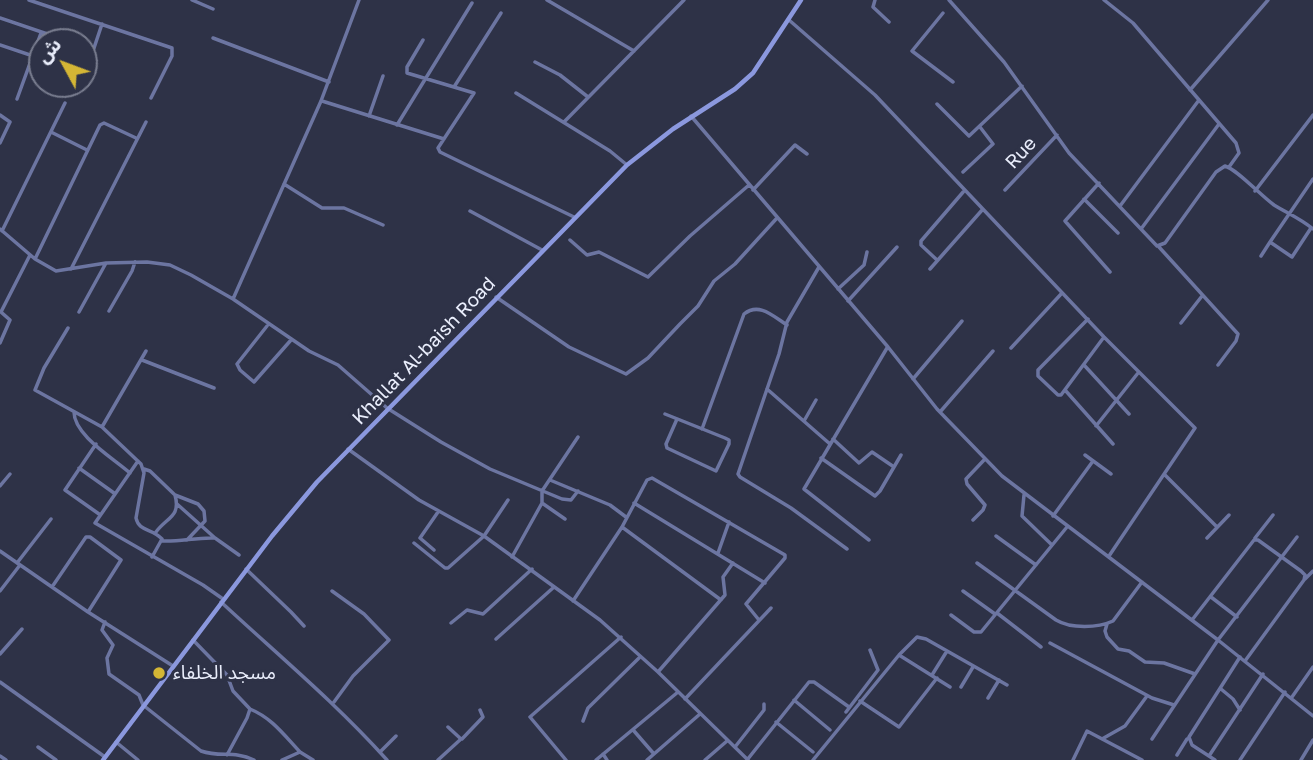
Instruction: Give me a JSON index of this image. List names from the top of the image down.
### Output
{
  "streets": {
    "street": ["Rue", "Khallat Al-baish Road"]
  },
  "places": ["مسجد الخلفاء"],
  "north": "top left"
}
